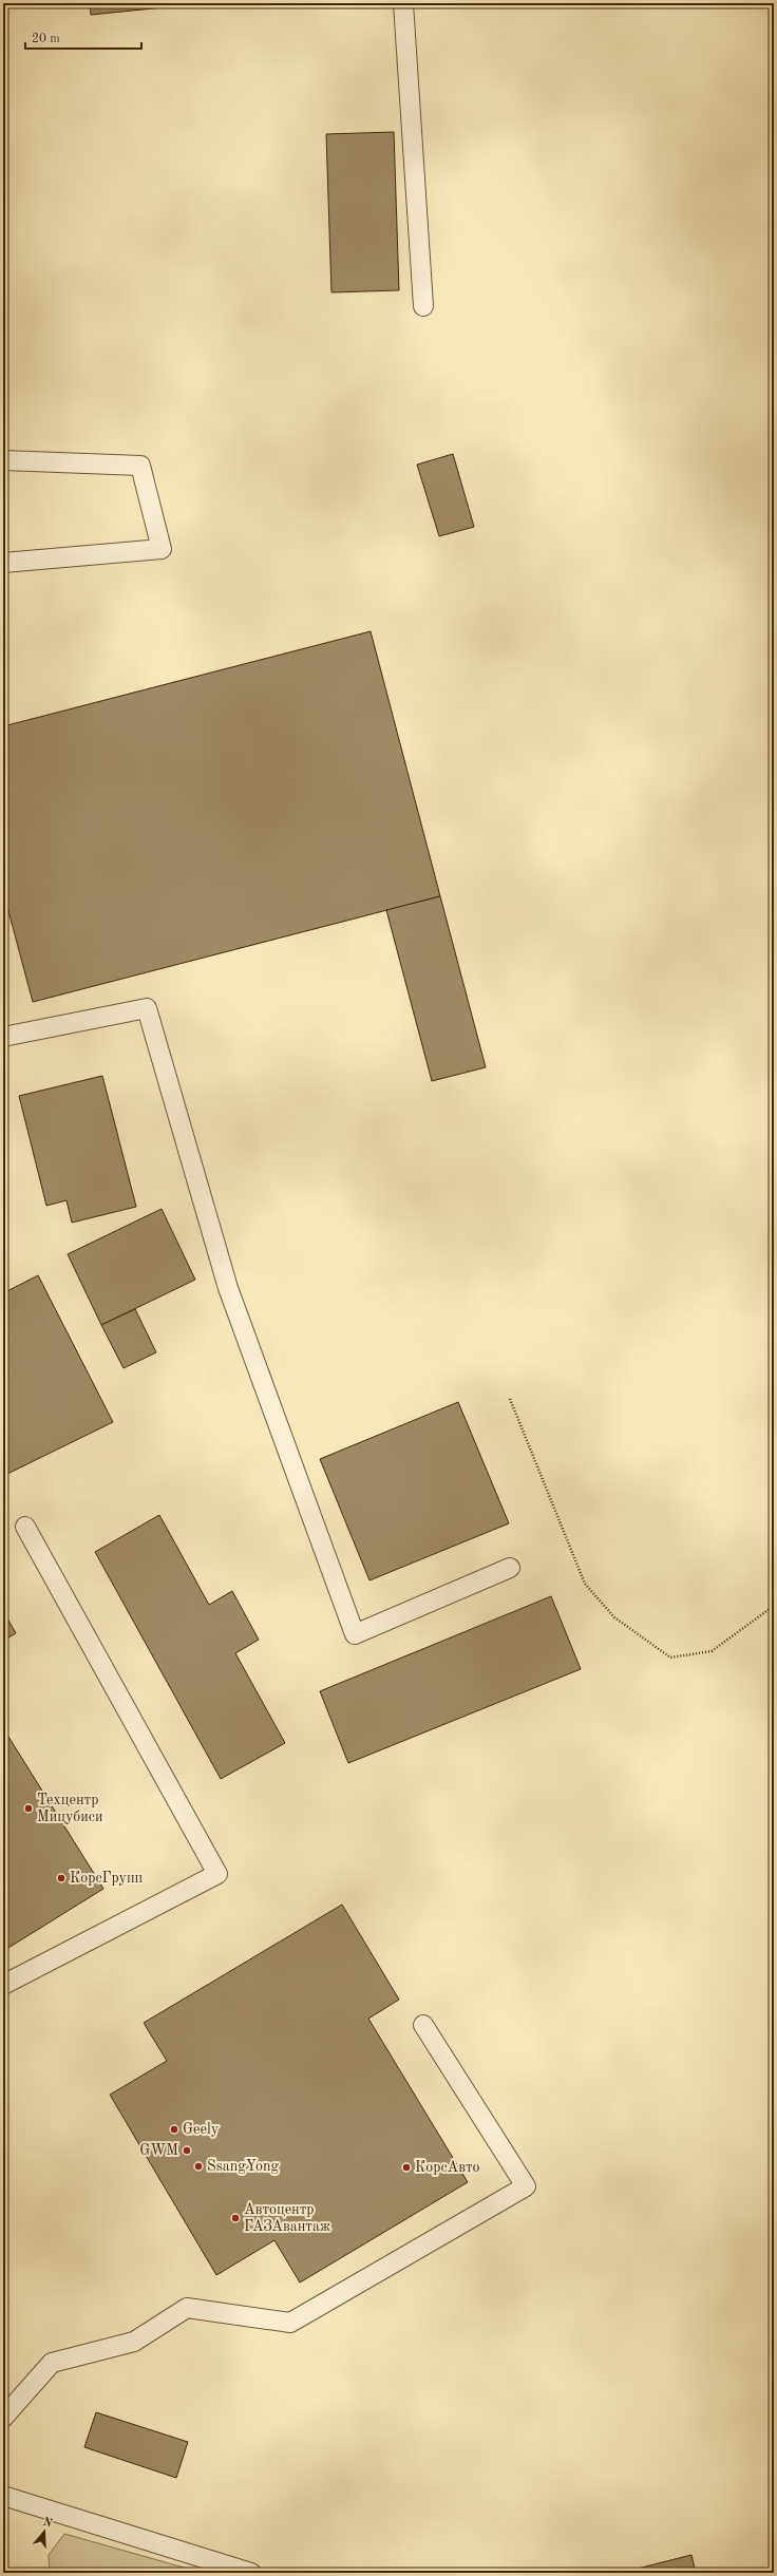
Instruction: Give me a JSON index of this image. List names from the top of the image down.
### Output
{
  "places": [
    "Техцентр Мицубиси",
    "КорсГрупп",
    "Geely",
    "GWM",
    "SsangYong",
    "КорсАвто",
    "Автоцентр ГАЗАвантаж"
  ],
  "scale_bar": "20 m",
  "north": "top"
}
